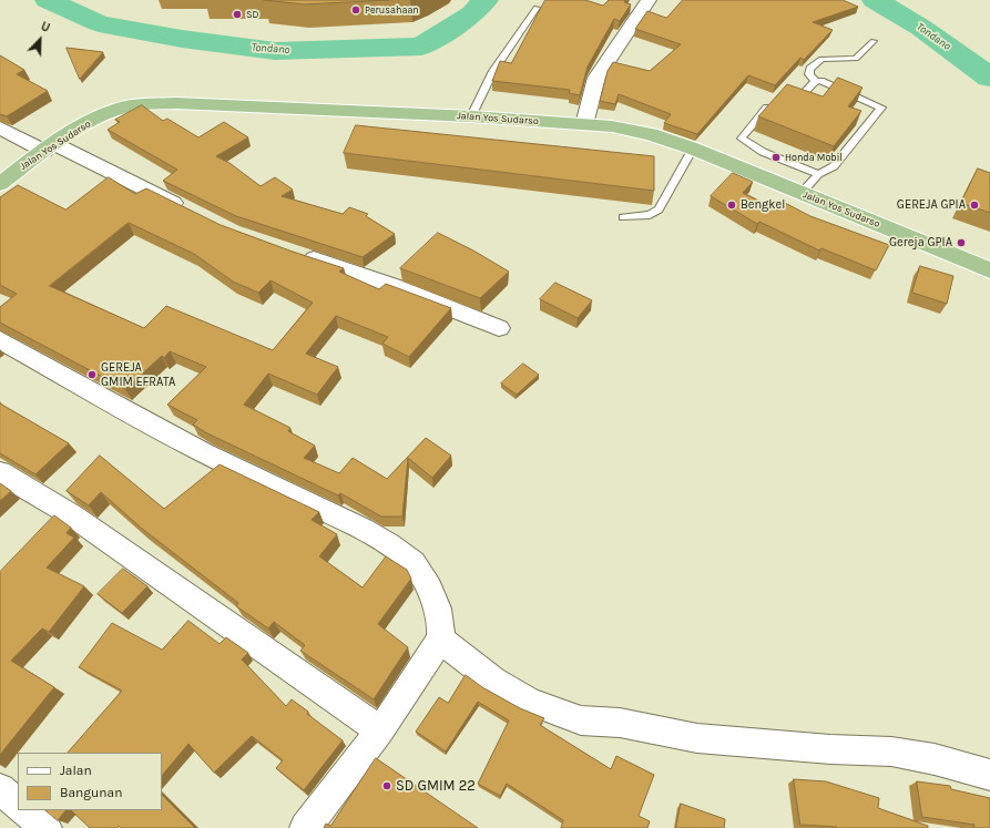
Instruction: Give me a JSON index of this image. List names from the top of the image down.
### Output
{
  "streets": {
    "highway": ["Jalan Yos Sudarso"]
  },
  "water": ["Tondano"],
  "places": [
    "Perusahaan",
    "SD",
    "Honda Mobil",
    "Bengkel",
    "GEREJA GPIA",
    "Gereja GPIA",
    "GEREJA GMIM EFRATA",
    "SD GMIM 22"
  ],
  "legend": ["Jalan", "Bangunan"],
  "north": "top right"
}
